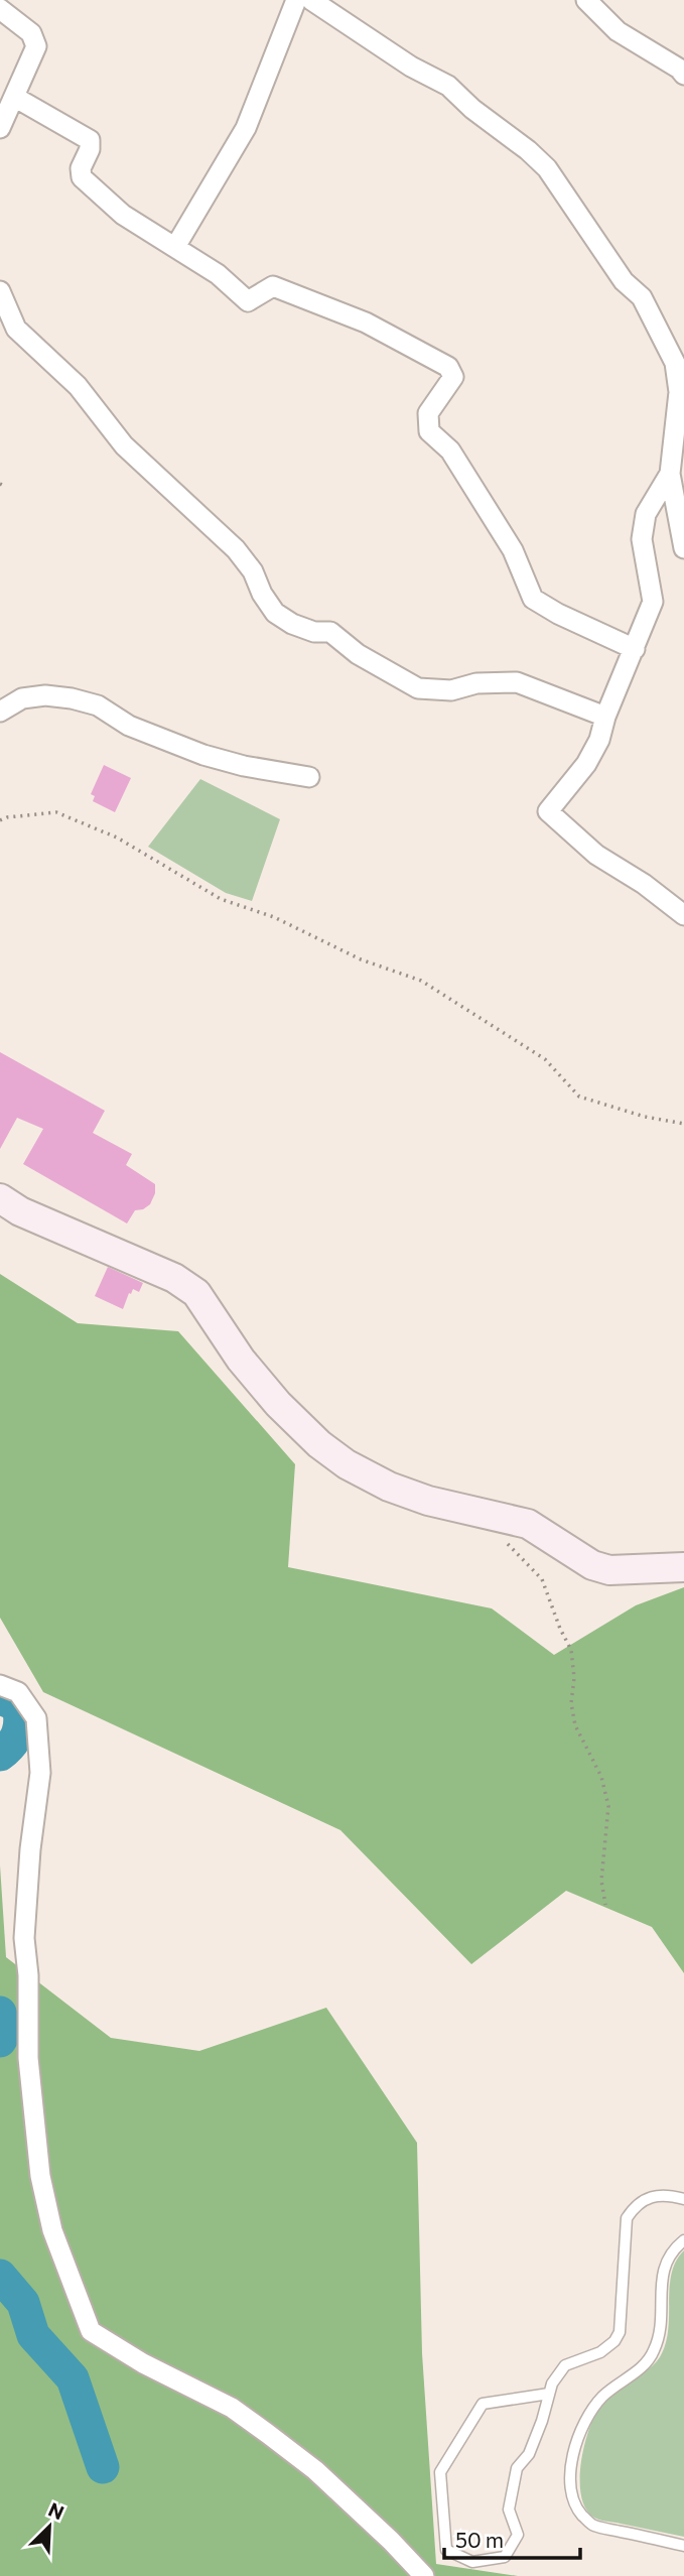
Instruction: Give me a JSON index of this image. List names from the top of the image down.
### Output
{
  "scale_bar": "50 m",
  "north": "top right"
}
